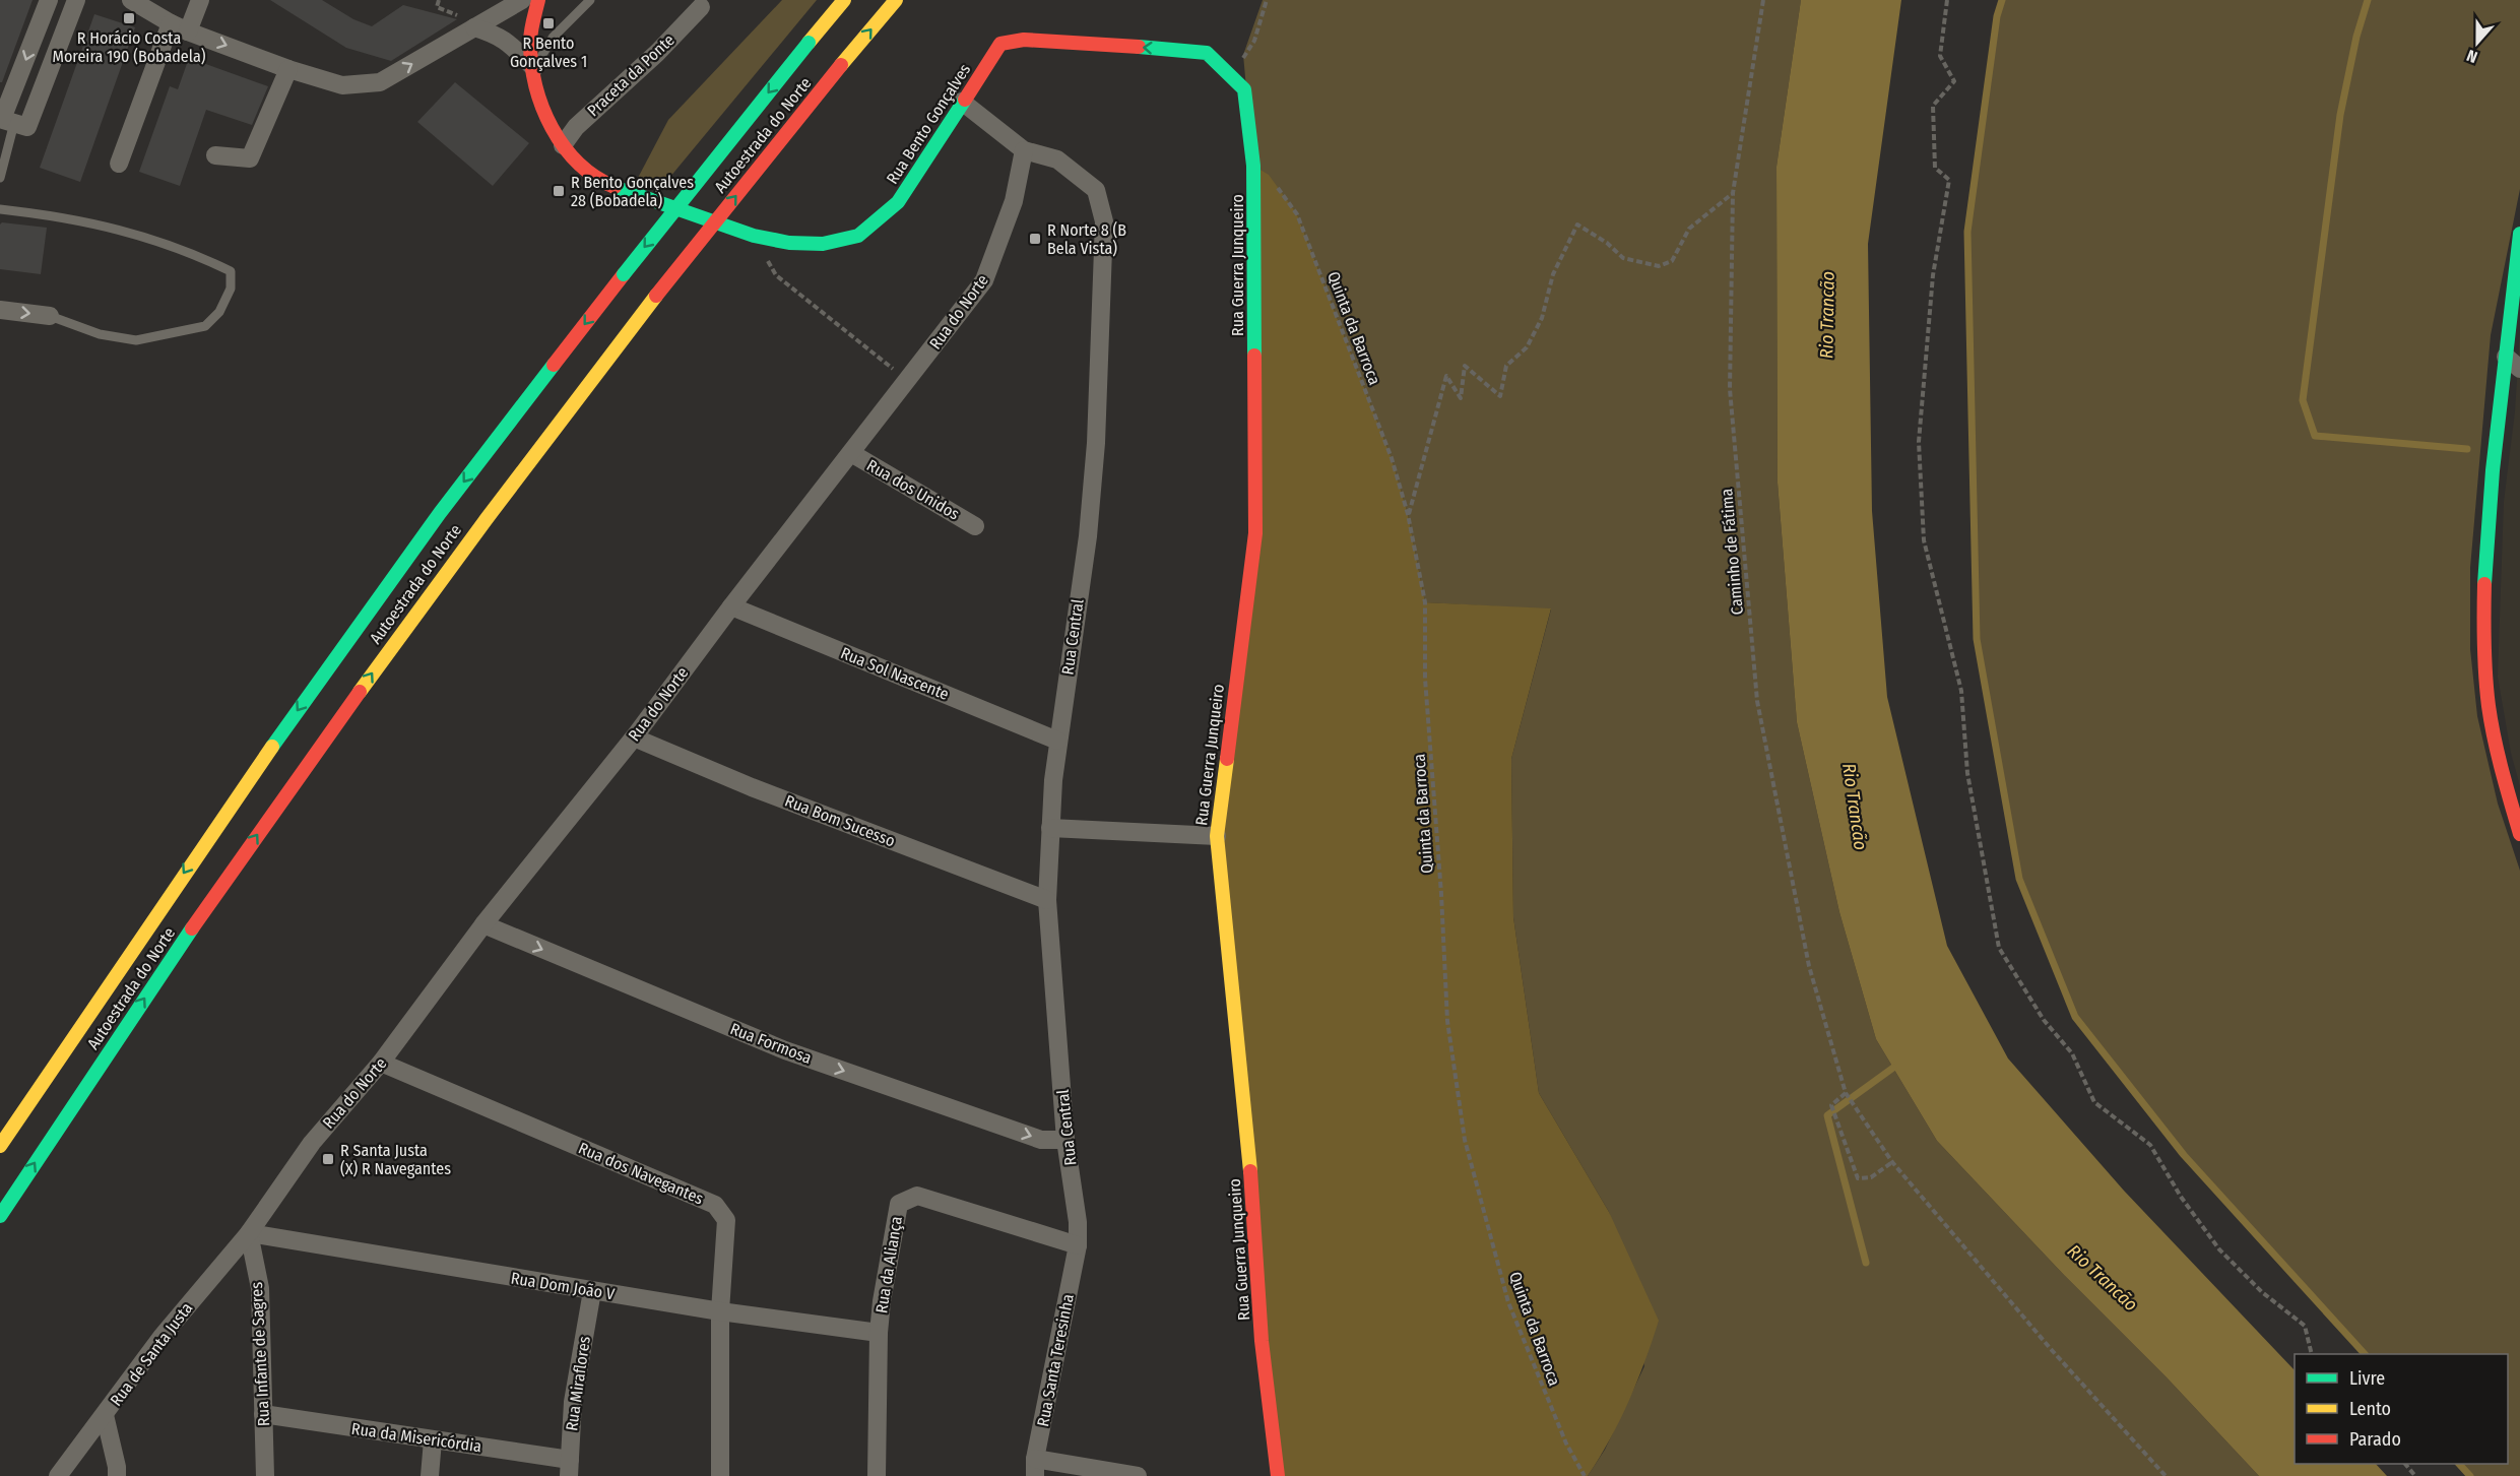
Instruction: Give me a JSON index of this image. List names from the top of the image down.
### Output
{
  "streets": {
    "main road": ["Rua Bento Gonçalves", "Autoestrada do Norte", "Rua Guerra Junqueiro"],
    "street": [
      "Praceta da Ponte",
      "Rua do Norte",
      "Rua dos Unidos",
      "Rua Central",
      "Rua Sol Nascente",
      "Rua Bom Sucesso",
      "Rua Formosa",
      "Rua dos Navegantes",
      "Rua da Aliança",
      "Rua Dom João V",
      "Rua de Santa Justa",
      "Rua Infante de Sagres",
      "Rua Santa Teresinha",
      "Rua Miraflores",
      "Rua da Misericórdia"
    ],
    "path": ["Quinta da Barroca", "Caminho de Fátima"]
  },
  "crossings": [
    ["Praceta da Ponte", "Rua Bento Gonçalves"],
    ["Rua Bento Gonçalves", "Rua Guerra Junqueiro"],
    ["Rua Bento Gonçalves", "Rua Central"],
    ["Rua Guerra Junqueiro", "Quinta da Barroca"],
    ["Rua do Norte", "Rua dos Unidos"],
    ["Rua do Norte", "Rua Central"],
    ["Rua do Norte", "Rua Sol Nascente"],
    ["Rua do Norte", "Rua Bom Sucesso"],
    ["Rua do Norte", "Rua Formosa"],
    ["Rua do Norte", "Rua dos Navegantes"],
    ["Rua do Norte", "Rua Dom João V"],
    ["Rua do Norte", "Rua de Santa Justa"],
    ["Rua do Norte", "Rua Infante de Sagres"],
    ["Rua Central", "Rua Sol Nascente"],
    ["Rua Central", "Rua Bom Sucesso"],
    ["Rua Central", "Rua Formosa"],
    ["Rua Central", "Rua da Aliança"],
    ["Rua Central", "Rua Santa Teresinha"],
    ["Rua dos Navegantes", "Rua Dom João V"],
    ["Rua da Aliança", "Rua Dom João V"],
    ["Rua da Aliança", "Rua Santa Teresinha"],
    ["Rua Dom João V", "Rua de Santa Justa"],
    ["Rua Dom João V", "Rua Infante de Sagres"],
    ["Rua Dom João V", "Rua Miraflores"],
    ["Rua de Santa Justa", "Rua Infante de Sagres"],
    ["Rua Infante de Sagres", "Rua da Misericórdia"],
    ["Rua Miraflores", "Rua da Misericórdia"]
  ],
  "one_way": ["Rua Formosa"],
  "water": ["Rio Trancão"],
  "places": {
    "transit": [
      "R Horácio Costa Moreira 190 (Bobadela)",
      "R Bento Gonçalves 1",
      "R Bento Gonçalves 28 (Bobadela)",
      "R Norte 8 (B Bela Vista)",
      "R Santa Justa (X) R Navegantes"
    ]
  },
  "legend": ["Livre", "Lento", "Parado"],
  "north": "bottom"
}
